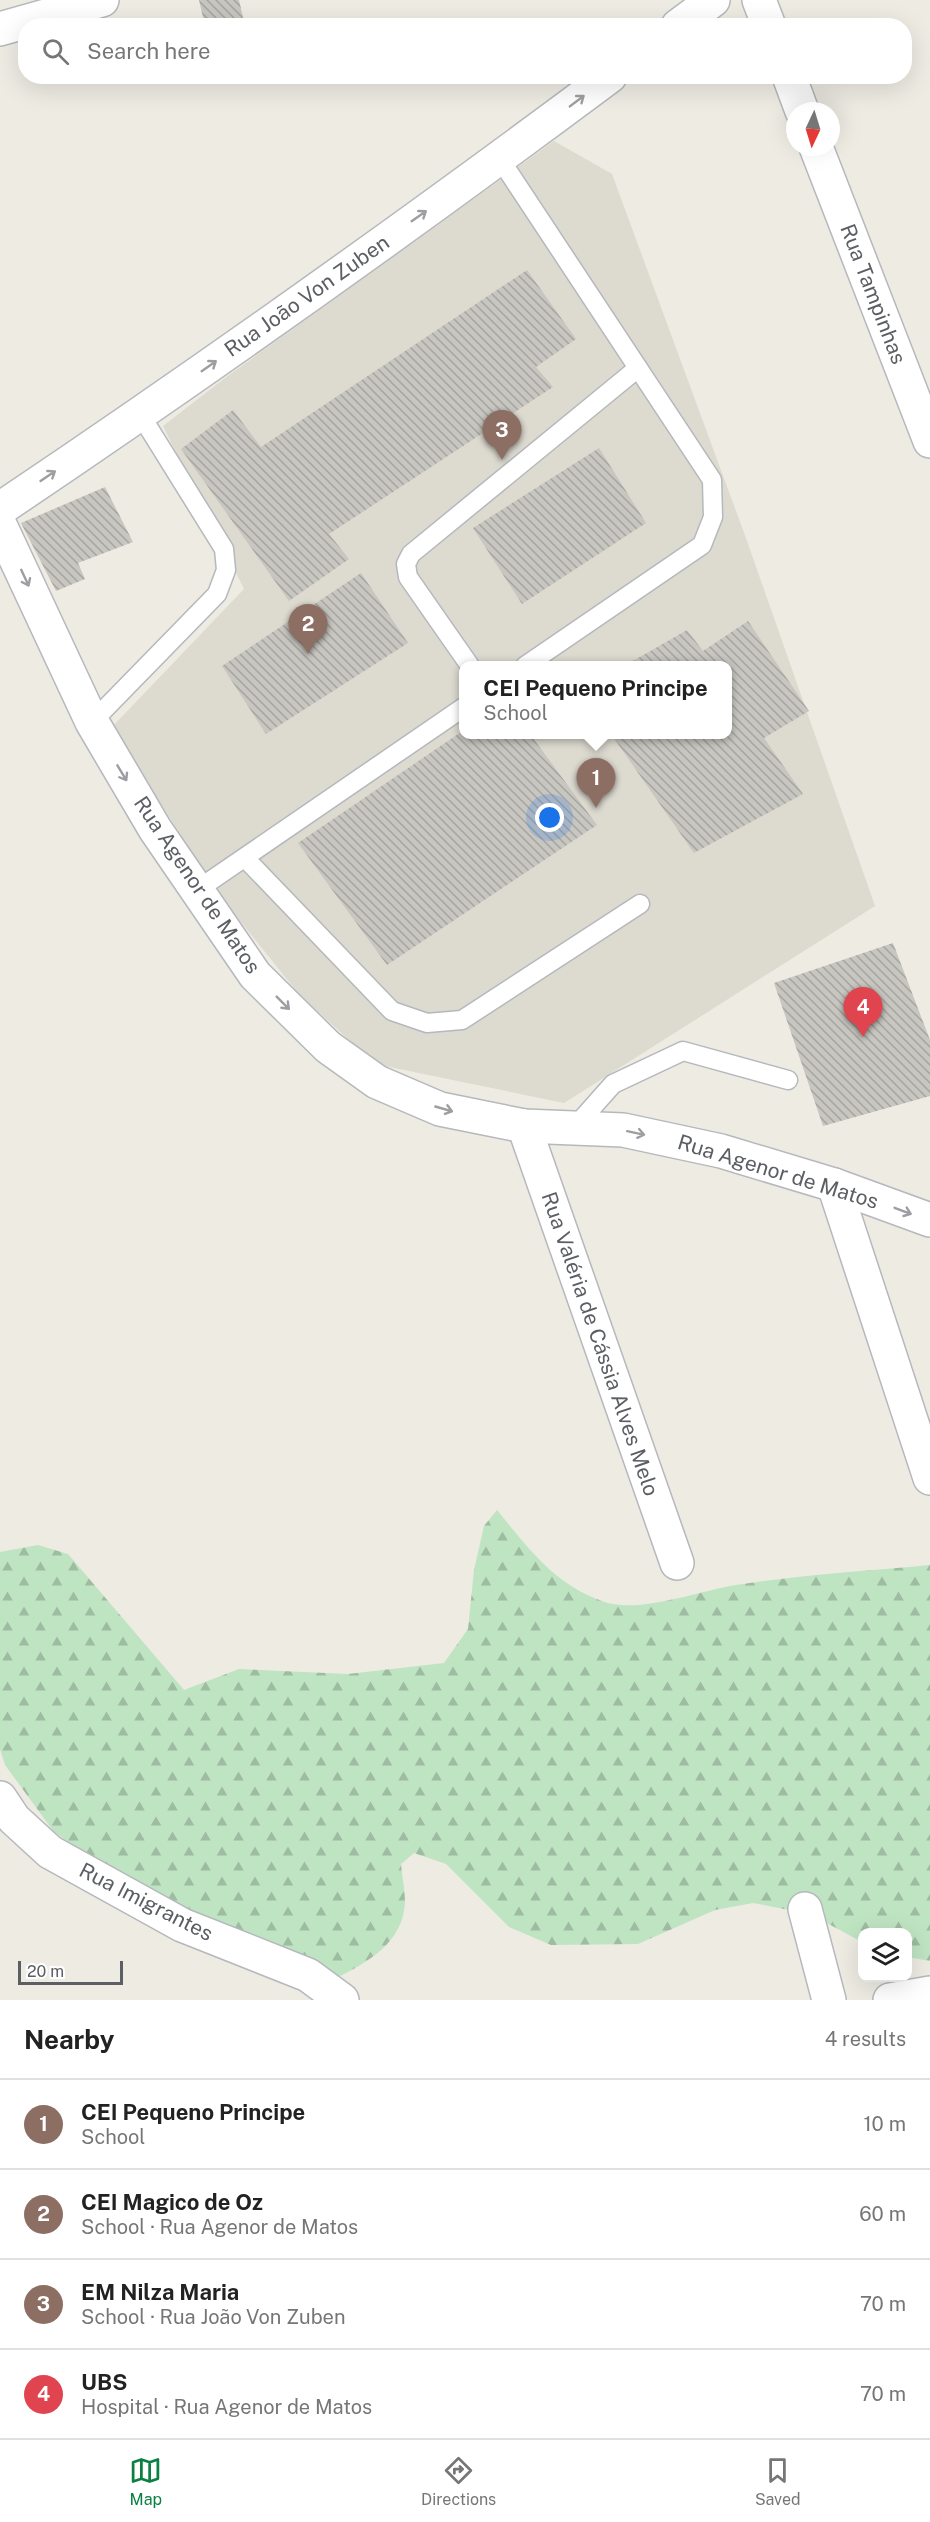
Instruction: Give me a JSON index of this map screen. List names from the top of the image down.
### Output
{
  "streets": {
    "street": [
      "Rua Tampinhas",
      "Rua João Von Zuben",
      "Rua Agenor de Matos",
      "Rua Valéria de Cássia Alves Melo",
      "Rua Imigrantes"
    ]
  },
  "crossings": [
    ["Rua Agenor de Matos", "Rua Valéria de Cássia Alves Melo"]
  ],
  "one_way": ["Rua João Von Zuben", "Rua Agenor de Matos"],
  "scale_bar": "20 m",
  "north": "bottom",
  "page": {
    "search": "Search here",
    "pins": [
      "3",
      "2",
      "1",
      "4"
    ],
    "popup": ["CEI Pequeno Principe", "School"],
    "scale": "20 m",
    "heading": ["Nearby", "4 results"],
    "list": [
      {
        "mark": "1",
        "name": "CEI Pequeno Principe",
        "note": "School",
        "value": "10 m"
      },
      {
        "mark": "2",
        "name": "CEI Magico de Oz",
        "note": "School · Rua Agenor de Matos",
        "value": "60 m"
      },
      {
        "mark": "3",
        "name": "EM Nilza Maria",
        "note": "School · Rua João Von Zuben",
        "value": "70 m"
      },
      {
        "mark": "4",
        "name": "UBS",
        "note": "Hospital · Rua Agenor de Matos",
        "value": "70 m"
      }
    ],
    "nav": ["Map", "Directions", "Saved"]
  }
}
